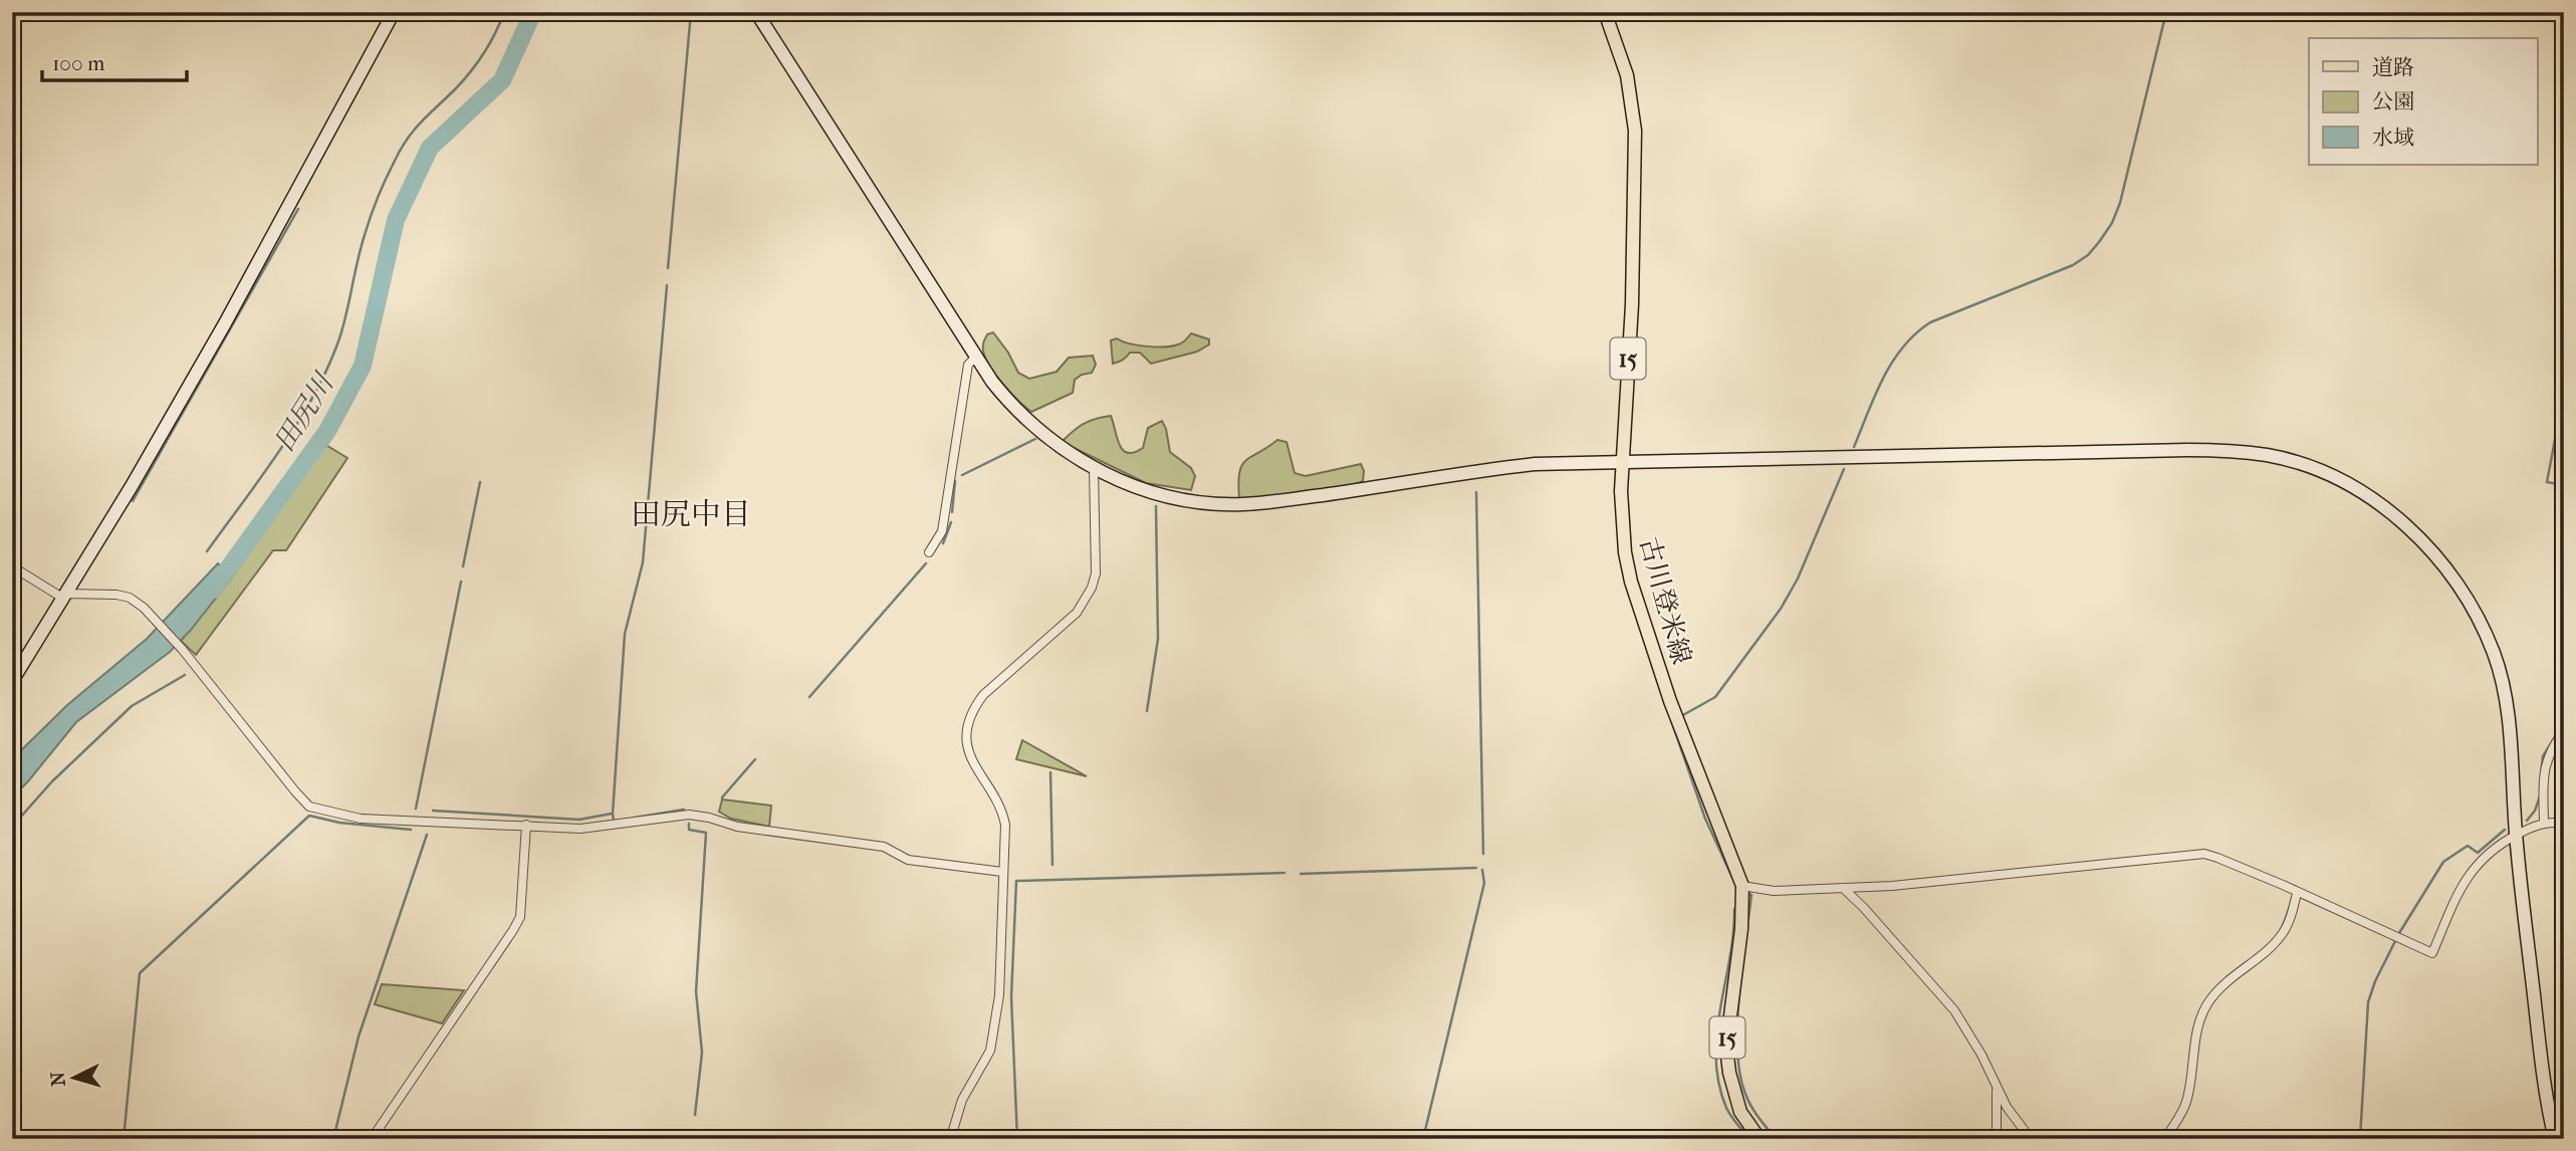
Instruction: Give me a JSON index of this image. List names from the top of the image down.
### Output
{
  "streets": {
    "main road": ["15", "古川登米線"]
  },
  "districts": ["田尻中目"],
  "water": ["田尻川"],
  "legend": ["道路", "公園", "水域"],
  "scale_bar": "100 m",
  "north": "left"
}
